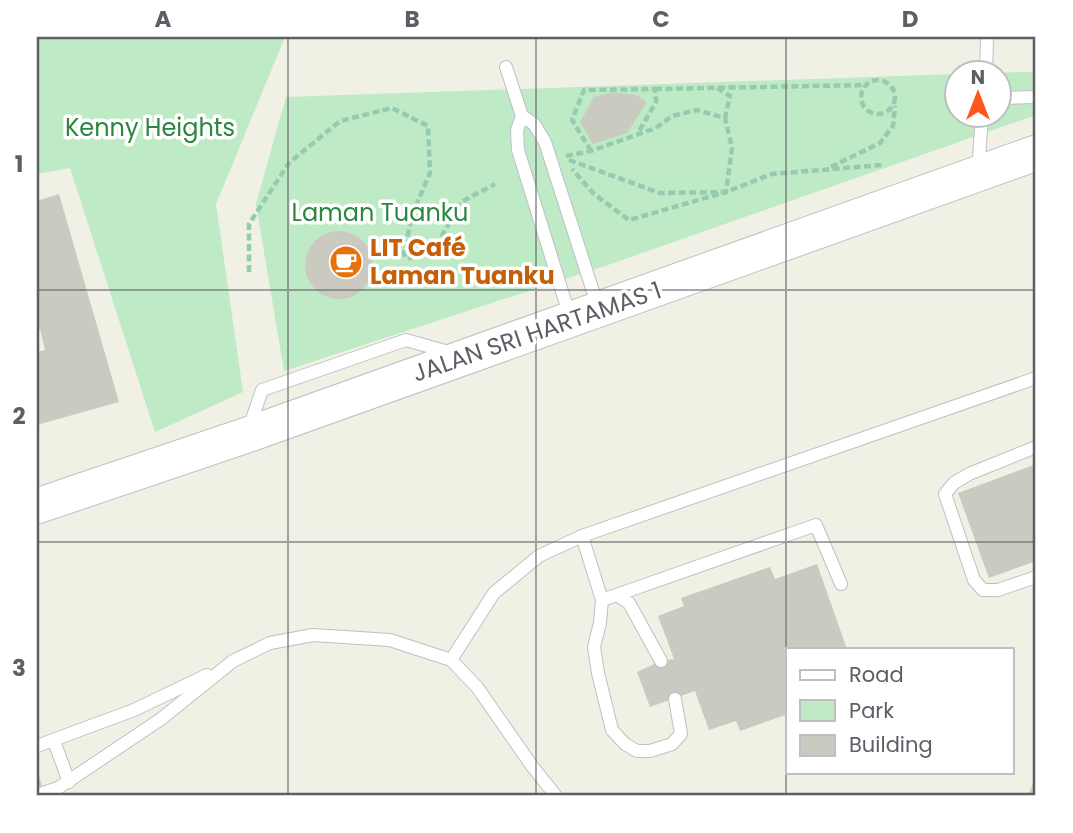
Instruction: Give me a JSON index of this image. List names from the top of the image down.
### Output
{
  "streets": {
    "street": ["JALAN SRI HARTAMAS 1"]
  },
  "parks": ["Kenny Heights", "Laman Tuanku"],
  "places": {
    "cafe": ["LIT Café Laman Tuanku"]
  },
  "legend": ["Road", "Park", "Building"],
  "north": "top",
  "grid": {
    "columns": [
      "A",
      "B",
      "C",
      "D"
    ],
    "rows": ["1", "2", "3"]
  }
}
